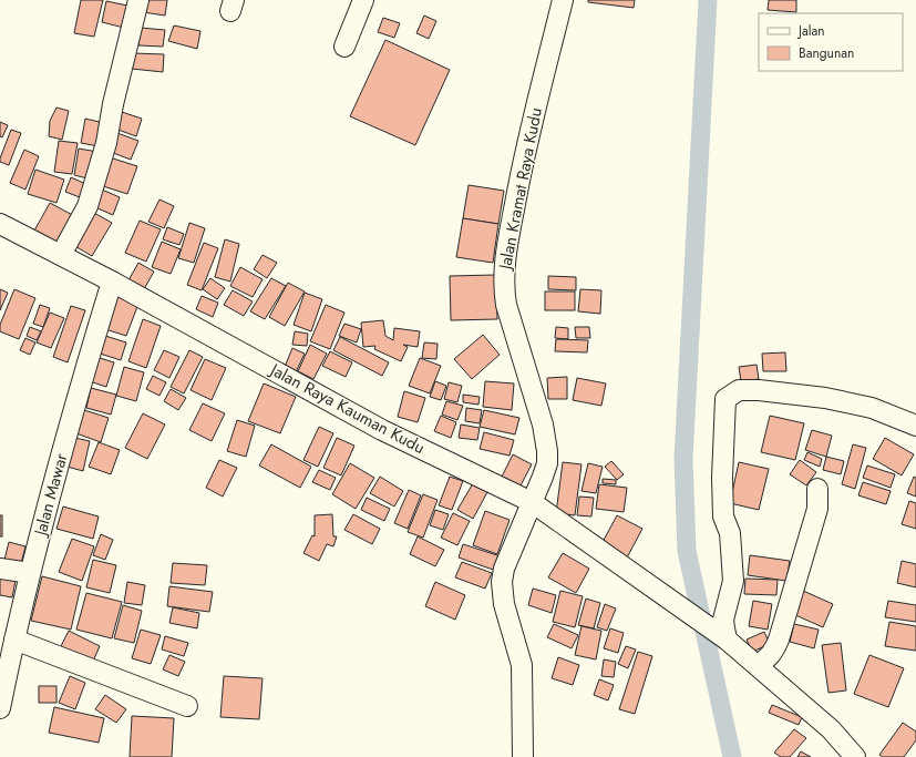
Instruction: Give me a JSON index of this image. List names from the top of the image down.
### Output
{
  "streets": {
    "street": ["Jalan Kramat Raya Kudu", "Jalan Raya Kauman Kudu", "Jalan Mawar"]
  },
  "crossings": [
    ["Jalan Kramat Raya Kudu", "Jalan Raya Kauman Kudu"],
    ["Jalan Raya Kauman Kudu", "Jalan Mawar"]
  ],
  "legend": ["Jalan", "Bangunan"]
}
